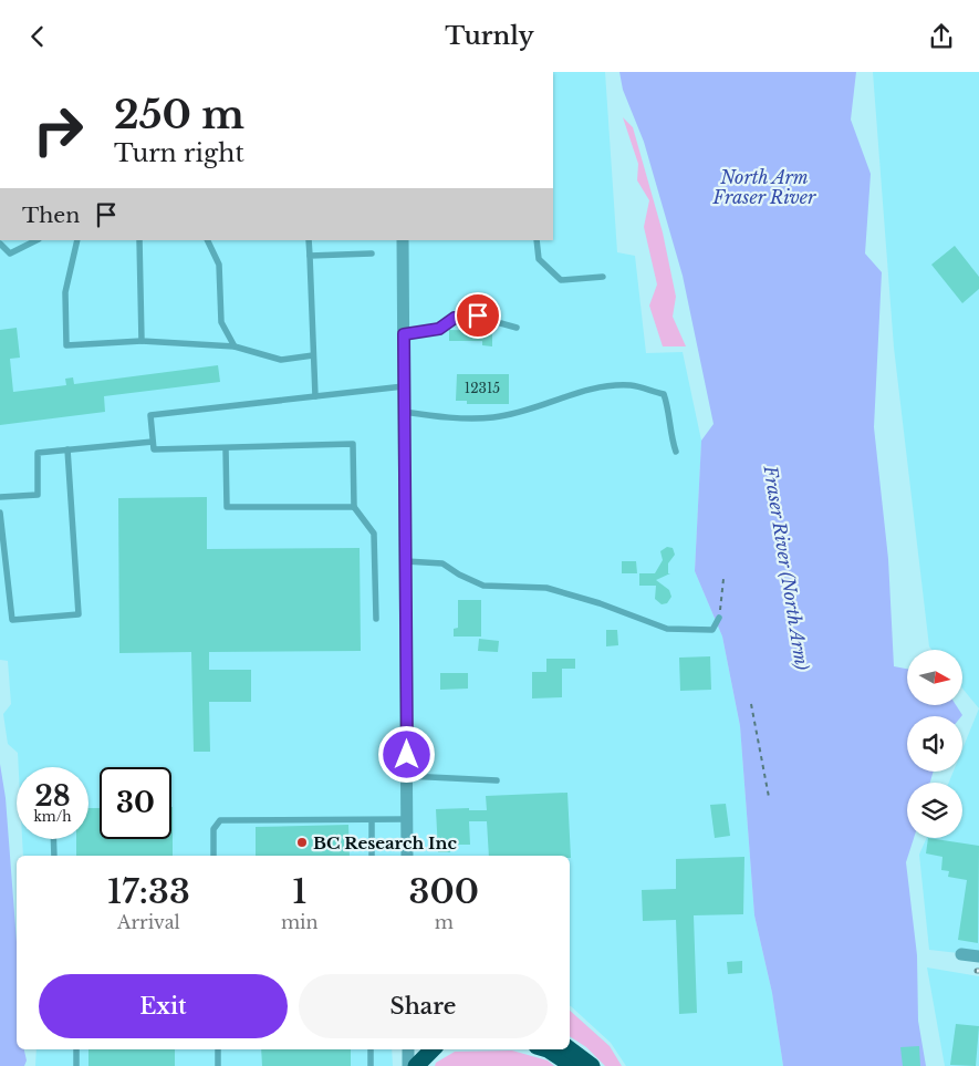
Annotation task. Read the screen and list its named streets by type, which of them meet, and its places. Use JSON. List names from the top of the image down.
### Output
{
  "water": ["North Arm Fraser River", "Fraser River (North Arm)"],
  "places": ["BC Research Inc"],
  "house_numbers": ["12315"],
  "north": "right",
  "page": {
    "header": "Turnly",
    "turn": ["250 m", "Turn right"],
    "then": "Then",
    "speed": "28 km/h",
    "limit": "30",
    "eta": [
      "17:33",
      "Arrival",
      "1",
      "min",
      "300",
      "m"
    ],
    "buttons": ["Exit", "Share"]
  }
}
